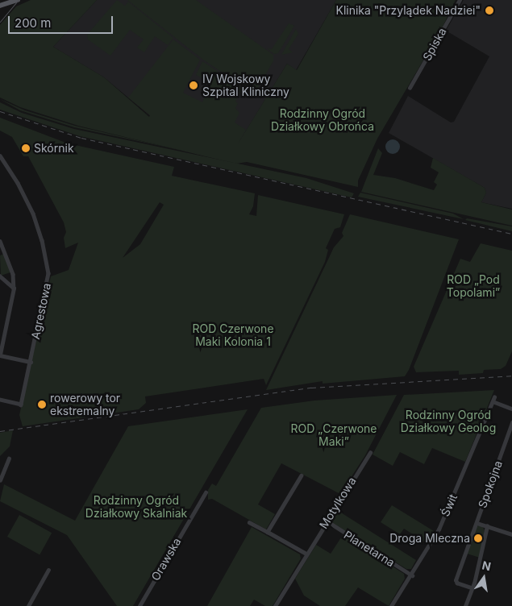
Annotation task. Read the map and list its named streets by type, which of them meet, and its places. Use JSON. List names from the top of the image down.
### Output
{
  "streets": {
    "street": [
      "Spiska",
      "Agrestowa",
      "Spokojna",
      "Motylkowa",
      "Świt",
      "Planetarna",
      "Orawska"
    ]
  },
  "crossings": [
    ["Motylkowa", "Planetarna"],
    ["Świt", "Planetarna"]
  ],
  "parks": [
    "Rodzinny Ogród Działkowy Obrońca",
    "ROD „Pod Topolami”",
    "ROD Czerwone Maki Kolonia 1",
    "Rodzinny Ogród Działkowy Geolog",
    "ROD „Czerwone Maki”",
    "Rodzinny Ogród Działkowy Skalniak"
  ],
  "places": [
    "Klinika \"Przylądek Nadziei\"",
    "IV Wojskowy Szpital Kliniczny",
    "Skórnik",
    "rowerowy tor ekstremalny",
    "Droga Mleczna"
  ],
  "scale_bar": "200 m",
  "north": "top"
}
